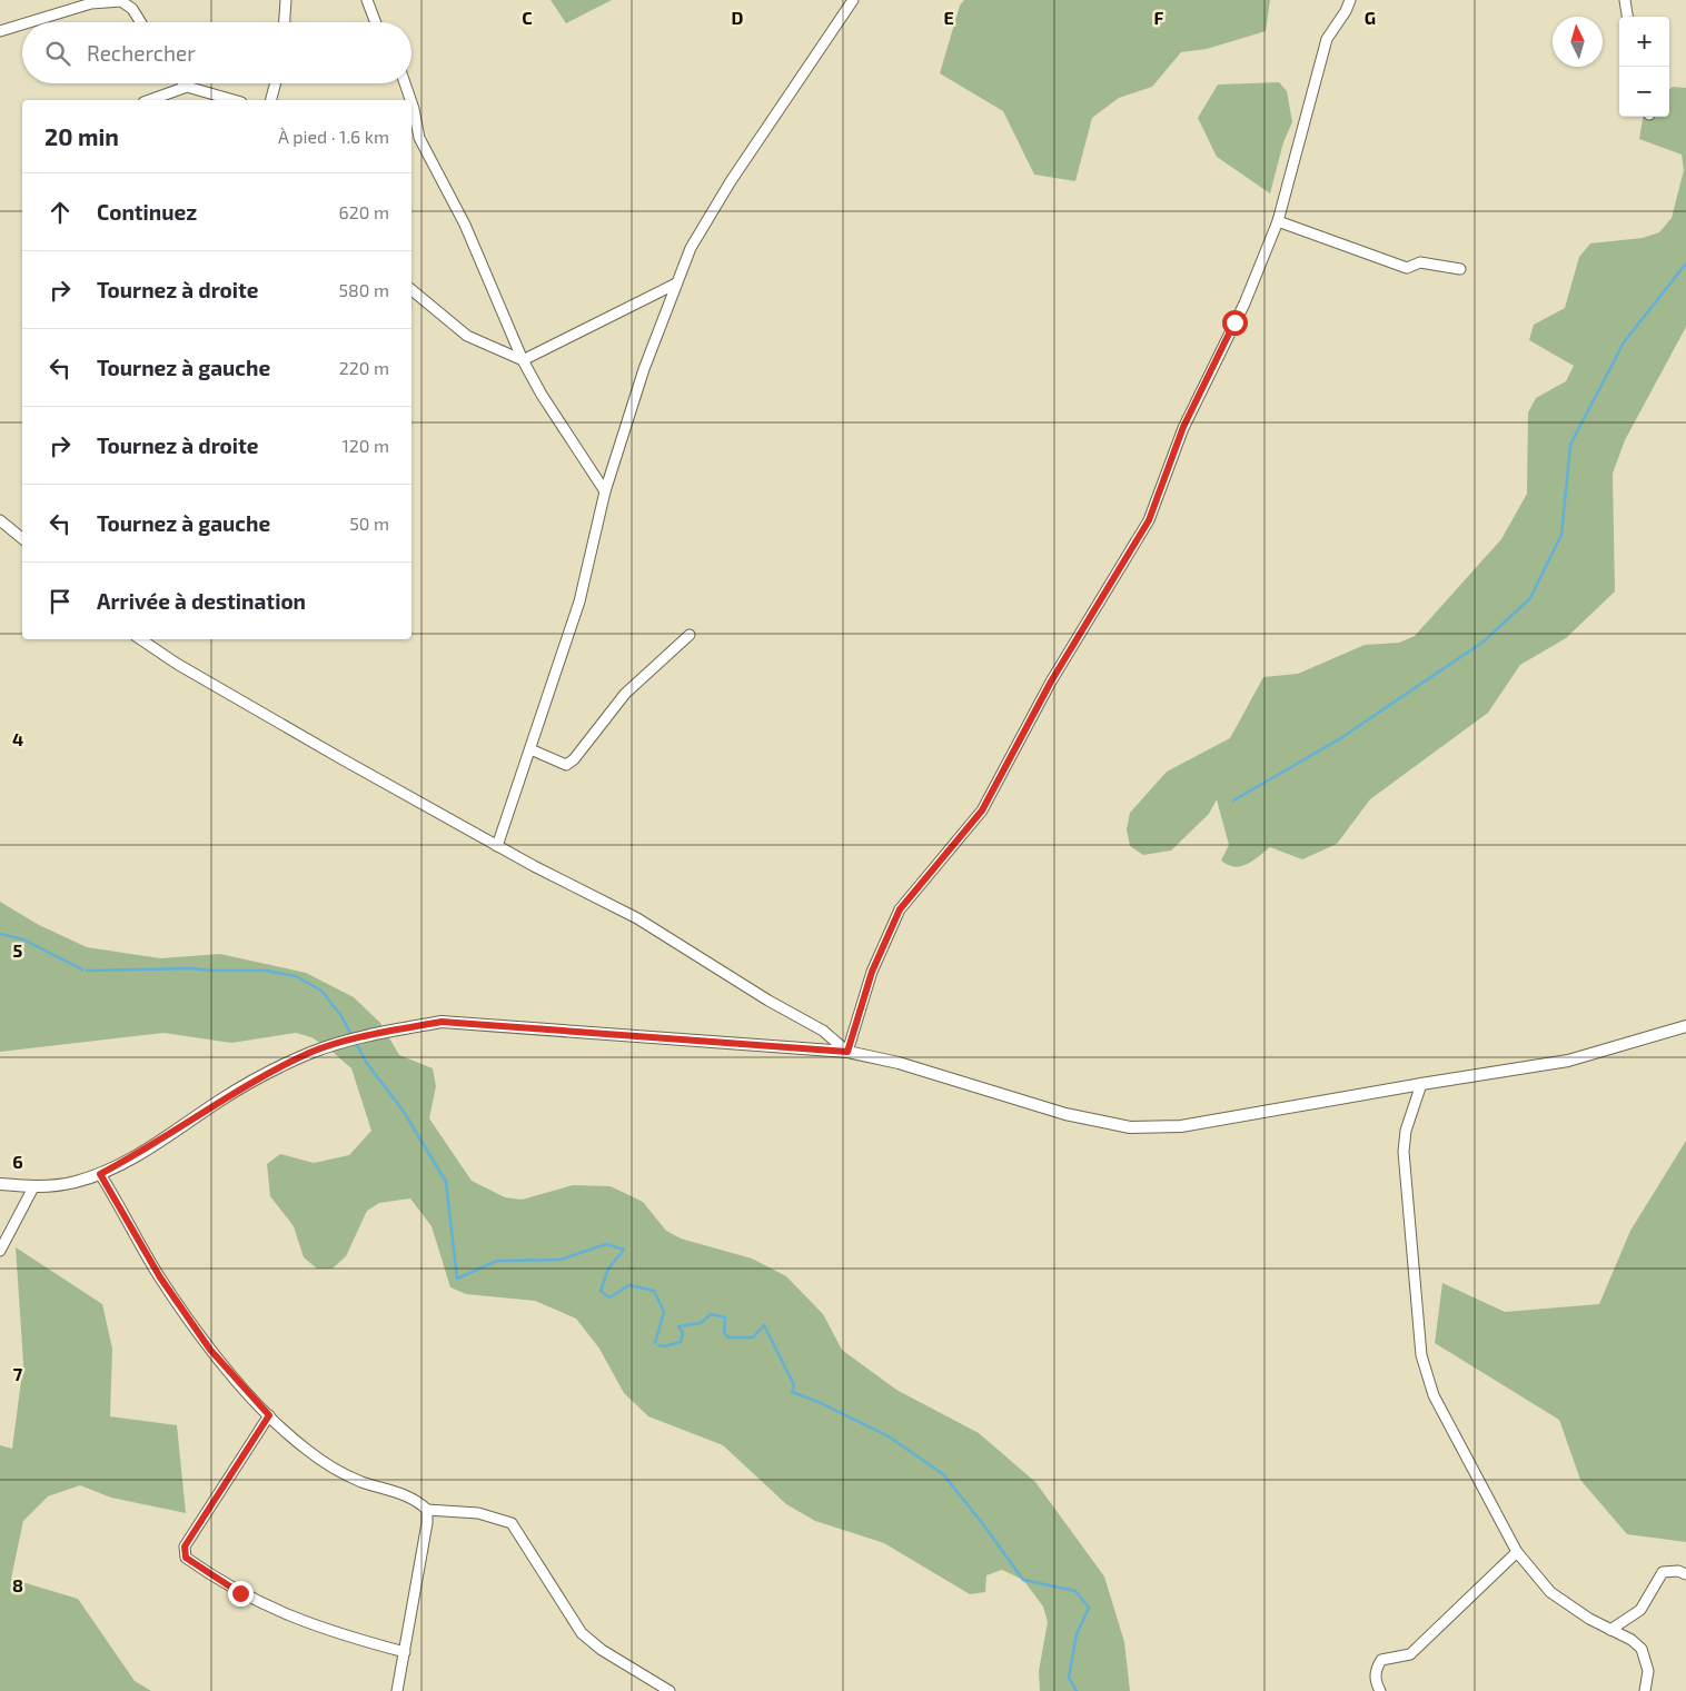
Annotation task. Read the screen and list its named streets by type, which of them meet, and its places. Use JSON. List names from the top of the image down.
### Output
{
  "north": "top",
  "page": {
    "map_buttons": ["+", "−"],
    "search": "Rechercher",
    "heading": ["20 min", "À pied · 1.6 km"],
    "list": [
      ["Continuez", "620 m"],
      ["Tournez à droite", "580 m"],
      ["Tournez à gauche", "220 m"],
      ["Tournez à droite", "120 m"],
      ["Tournez à gauche", "50 m"],
      "Arrivée à destination"
    ]
  },
  "grid": {
    "columns": [
      "C",
      "D",
      "E",
      "F",
      "G"
    ],
    "rows": [
      "4",
      "5",
      "6",
      "7",
      "8"
    ]
  }
}
